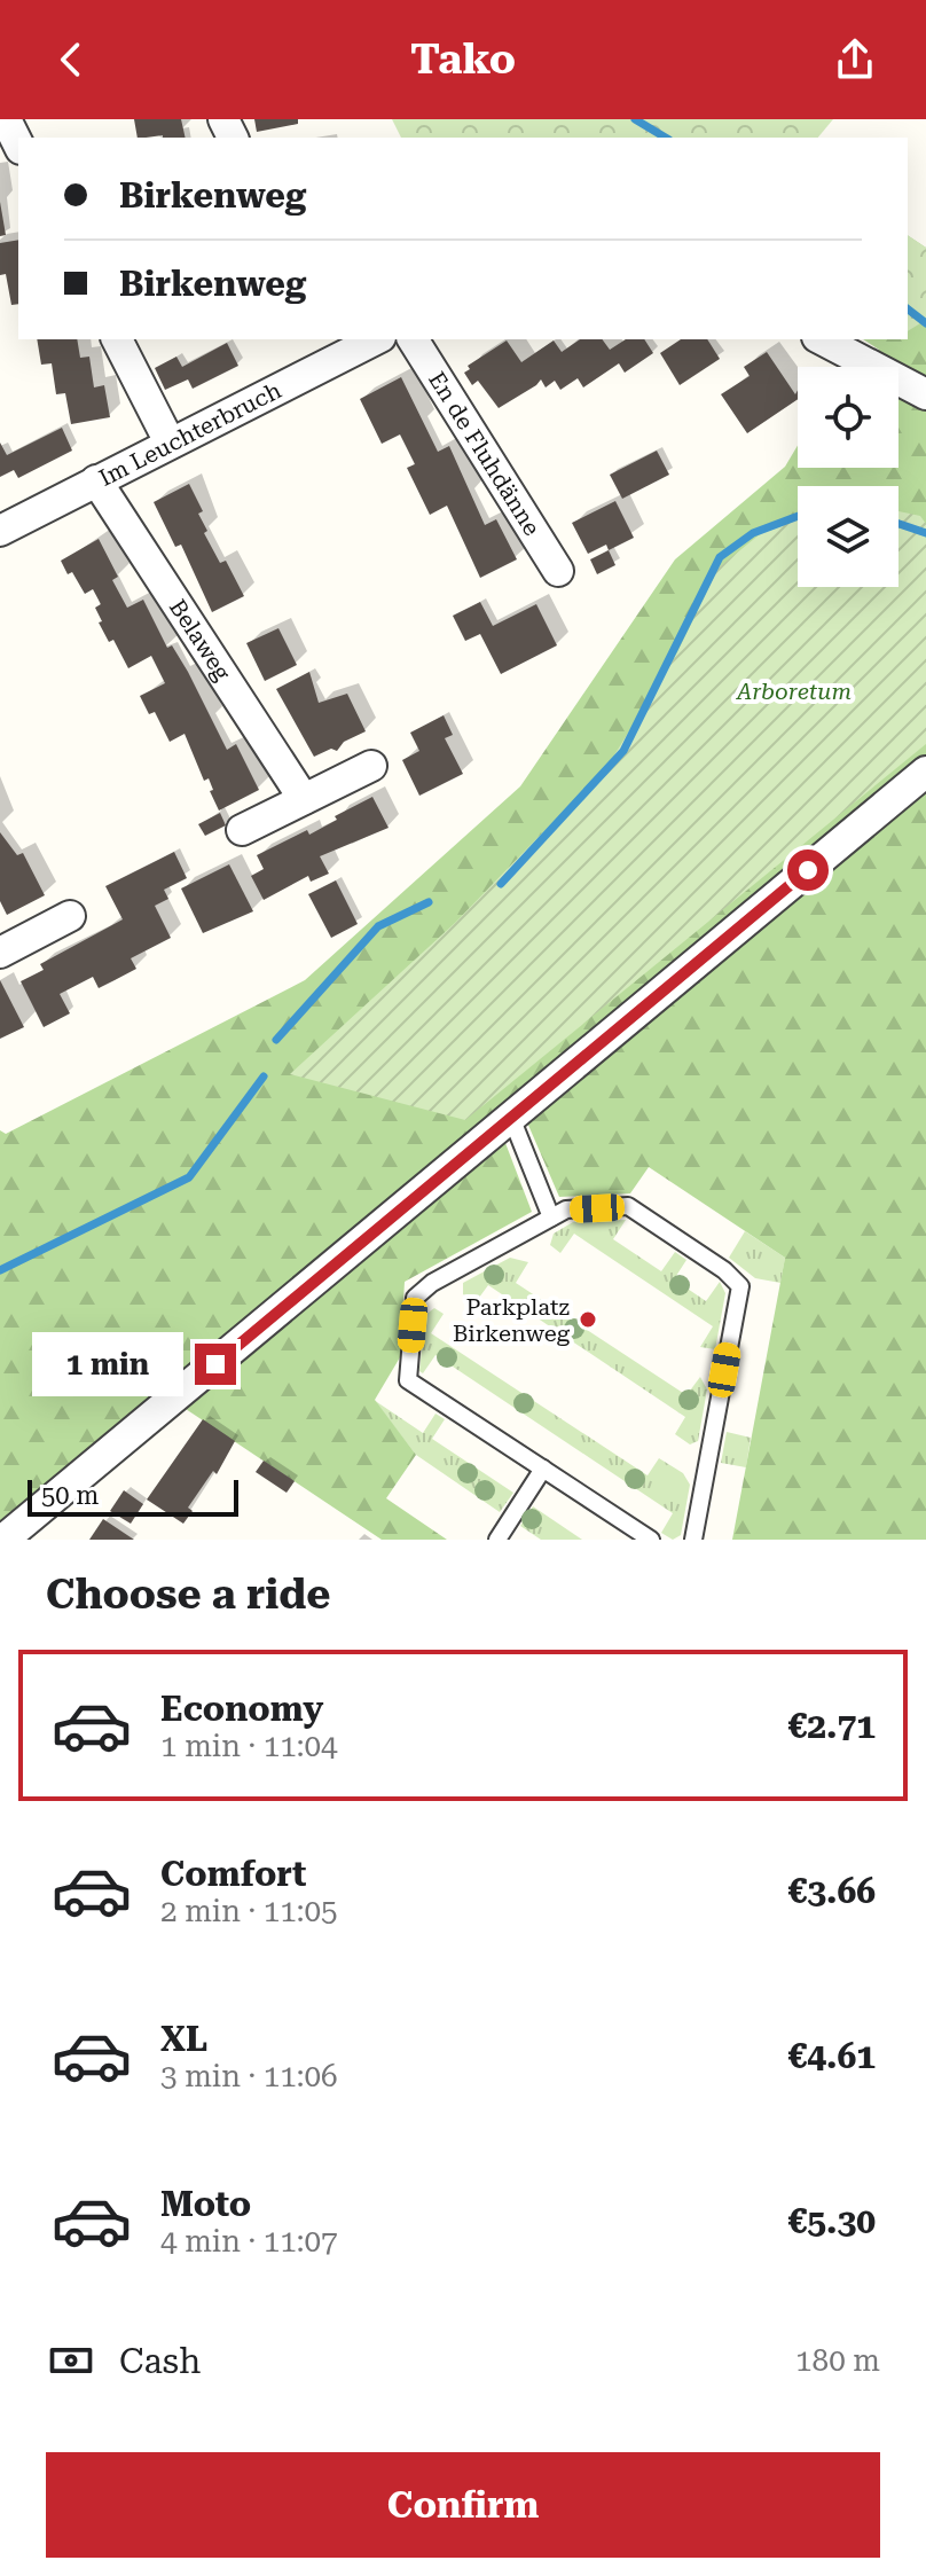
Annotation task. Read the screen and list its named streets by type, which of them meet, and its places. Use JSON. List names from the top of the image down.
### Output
{
  "streets": {
    "street": ["Im Leuchterbruch", "En de Fluhdänne", "Belaweg"]
  },
  "crossings": [
    ["Im Leuchterbruch", "Belaweg"]
  ],
  "parks": ["Arboretum"],
  "places": ["Parkplatz Birkenweg"],
  "scale_bar": "50 m",
  "page": {
    "header": "Tako",
    "banner": ["Birkenweg", "Birkenweg"],
    "bubble": "1 min",
    "scale": "50 m",
    "heading": "Choose a ride",
    "list": [
      {
        "name": "Economy",
        "note": "1 min · 11:04",
        "value": "€2.71"
      },
      {
        "name": "Comfort",
        "note": "2 min · 11:05",
        "value": "€3.66"
      },
      {
        "name": "XL",
        "note": "3 min · 11:06",
        "value": "€4.61"
      },
      {
        "name": "Moto",
        "note": "4 min · 11:07",
        "value": "€5.30"
      }
    ],
    "pay": ["Cash", "180 m"],
    "buttons": "Confirm"
  }
}
